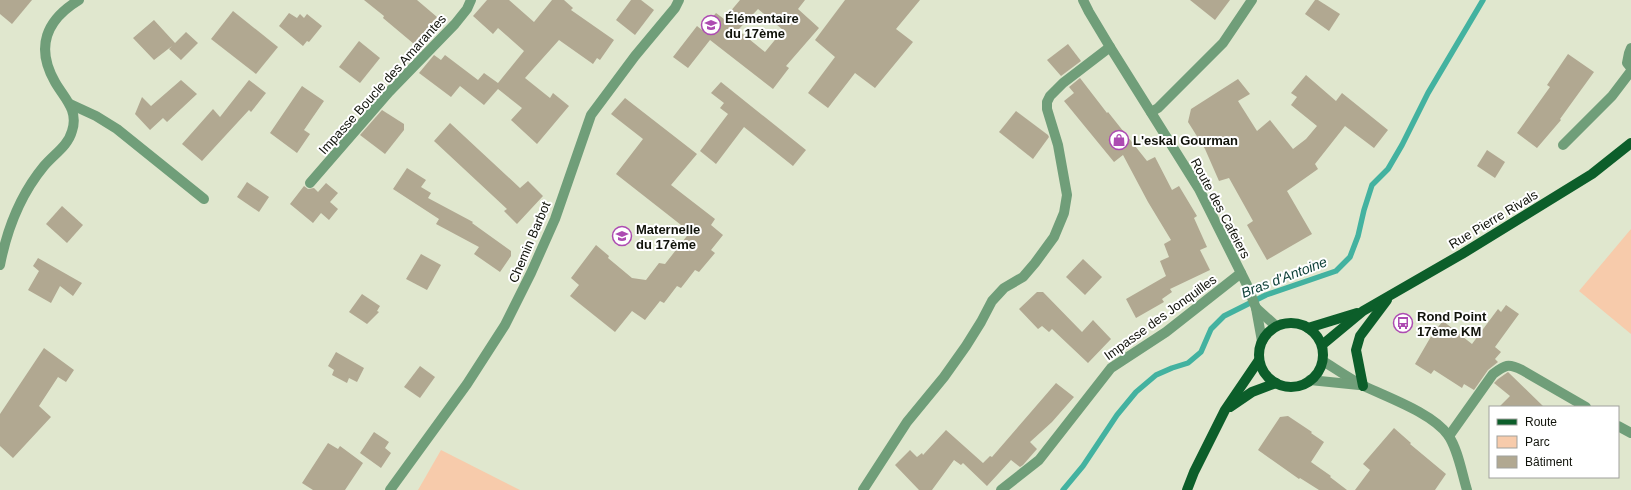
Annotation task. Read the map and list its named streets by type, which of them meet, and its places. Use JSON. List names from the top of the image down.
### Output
{
  "streets": {
    "main road": ["Rue Pierre Rivals"],
    "street": [
      "Impasse Boucle des Amarantes",
      "Route des Cafeiers",
      "Chemin Barbot",
      "Impasse des Jonquilles"
    ]
  },
  "crossings": [
    ["Route des Cafeiers", "Rue Pierre Rivals"],
    ["Route des Cafeiers", "Impasse des Jonquilles"]
  ],
  "water": ["Bras d'Antoine"],
  "places": {
    "school or university": ["Élémentaire du 17ème", "Maternelle du 17ème"],
    "shop": ["L'eskal Gourman"],
    "bus stop": ["Rond Point 17ème KM"]
  },
  "legend": ["Route", "Parc", "Bâtiment"]
}
